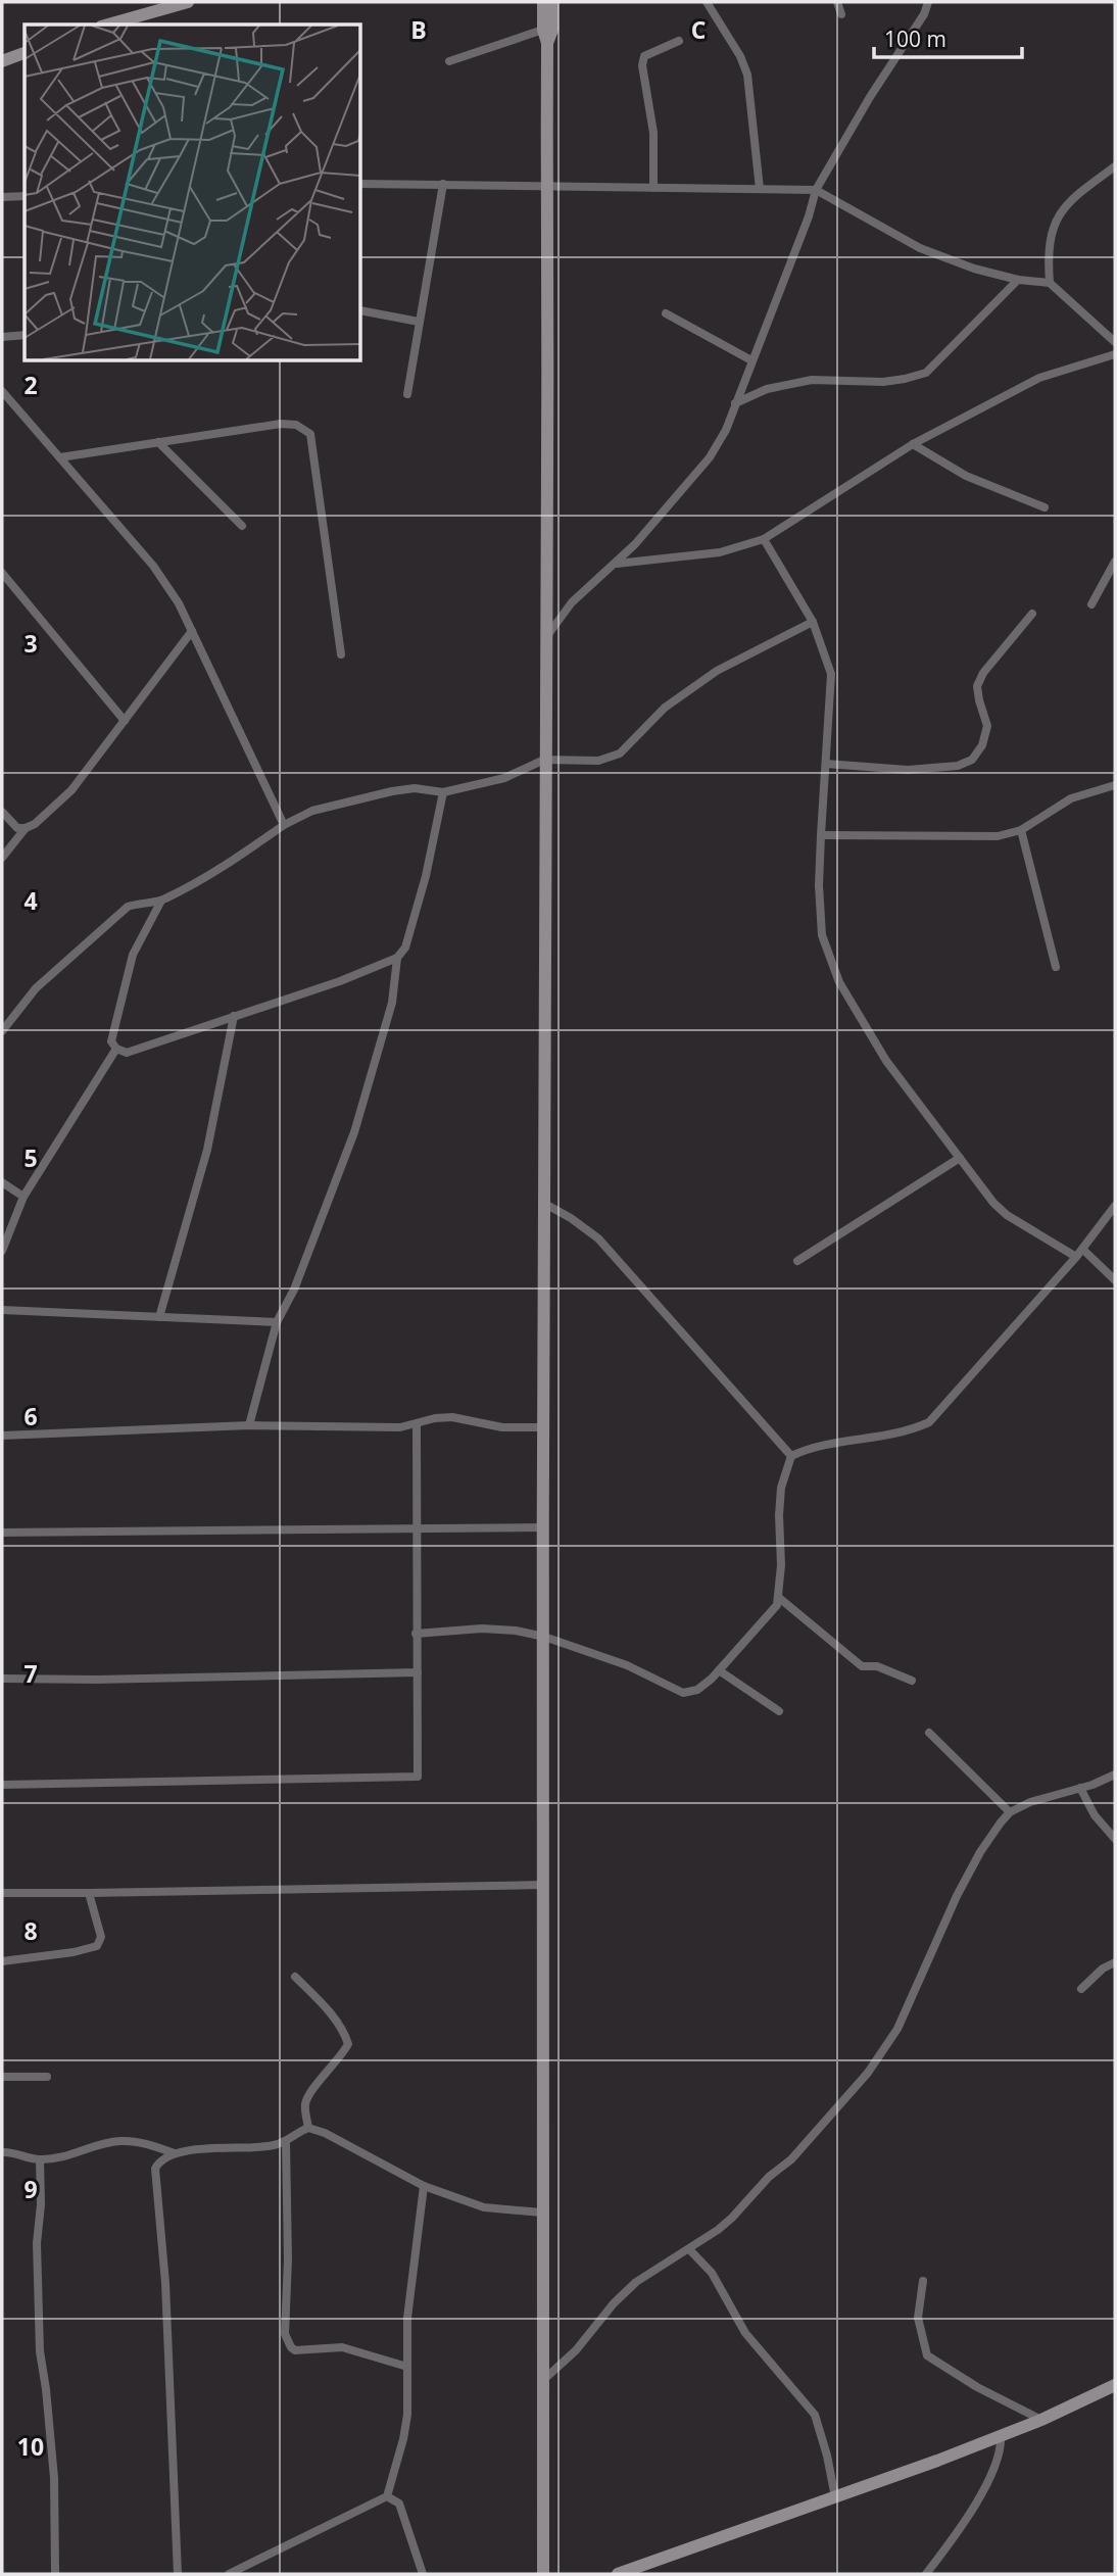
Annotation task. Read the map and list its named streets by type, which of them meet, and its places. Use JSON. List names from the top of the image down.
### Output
{
  "scale_bar": "100 m",
  "grid": {
    "columns": ["B", "C"],
    "rows": [
      "2",
      "3",
      "4",
      "5",
      "6",
      "7",
      "8",
      "9",
      "10"
    ]
  }
}
